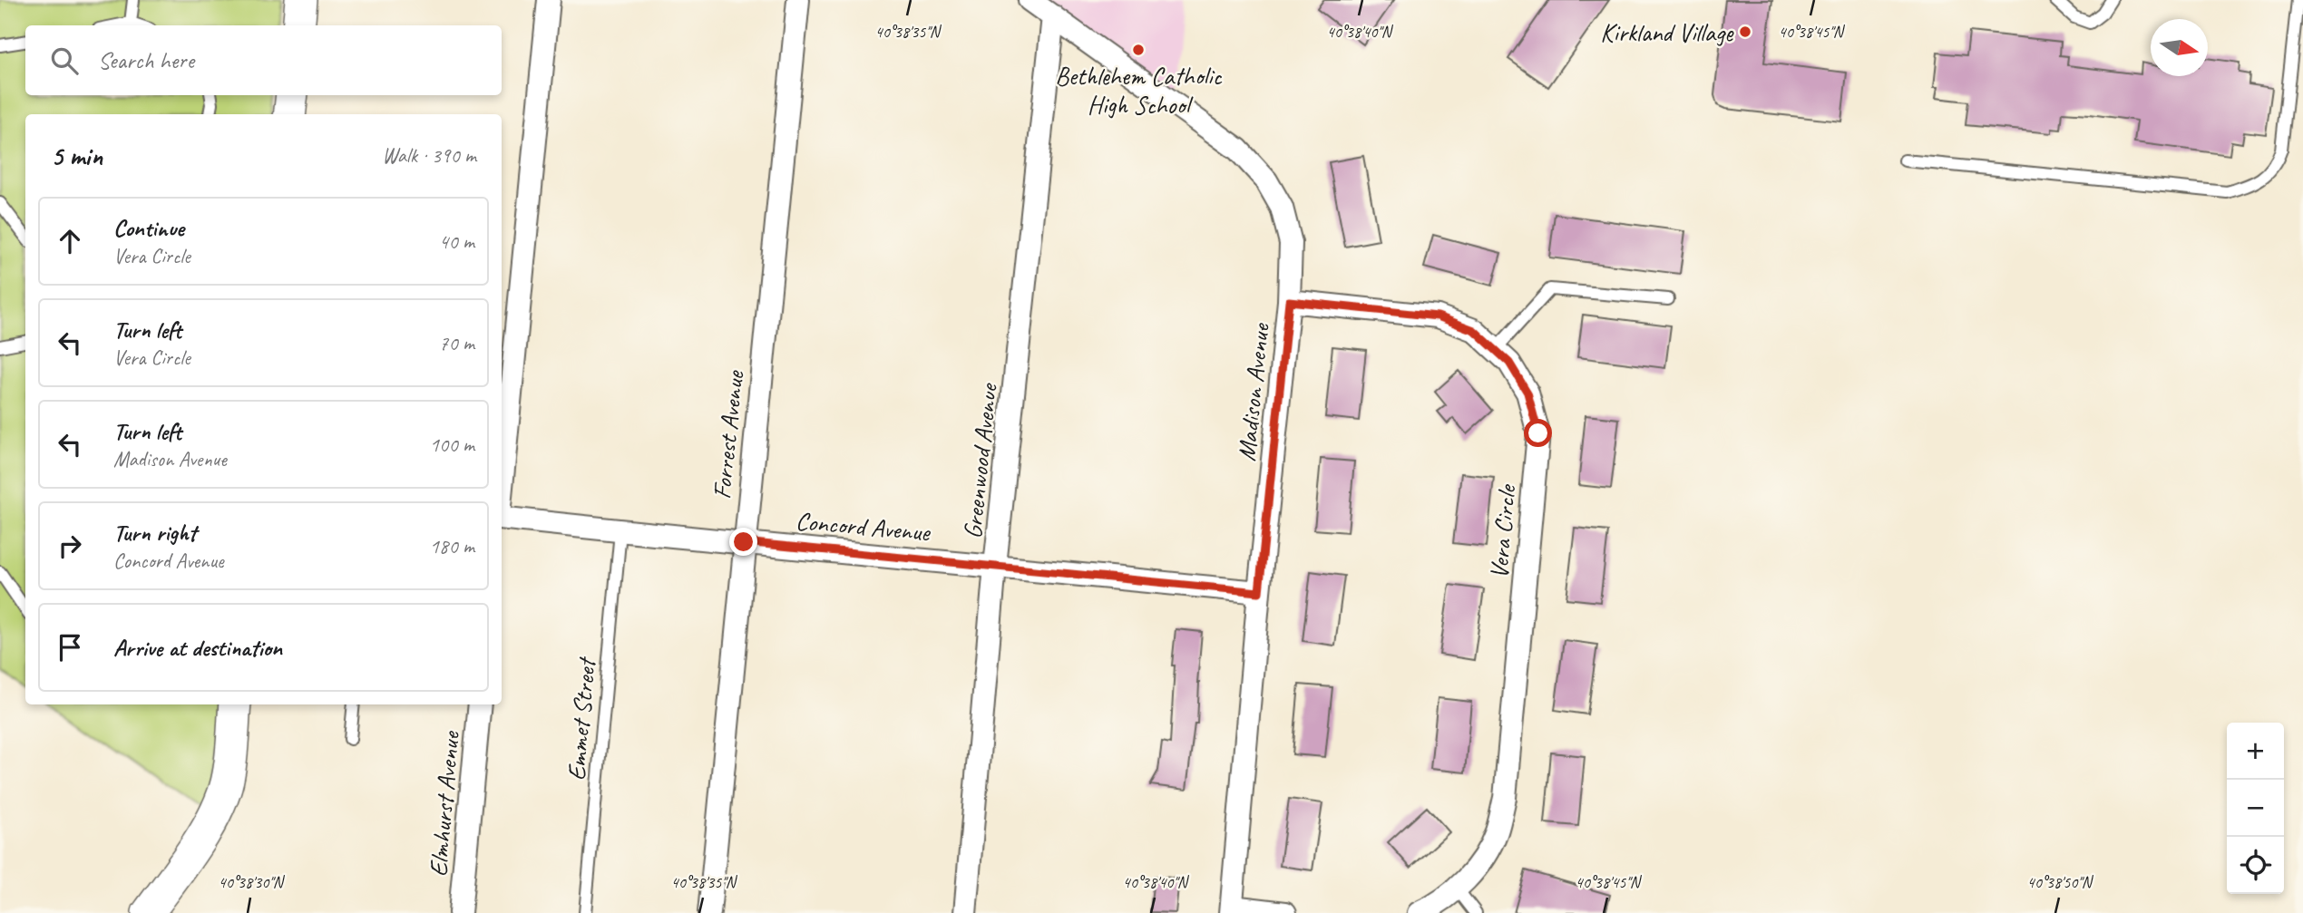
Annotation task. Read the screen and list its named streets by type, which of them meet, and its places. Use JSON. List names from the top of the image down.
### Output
{
  "streets": {
    "street": [
      "Madison Avenue",
      "Forrest Avenue",
      "Greenwood Avenue",
      "Concord Avenue",
      "Vera Circle",
      "Elmhurst Avenue"
    ],
    "lane": ["Emmet Street"]
  },
  "crossings": [
    ["Madison Avenue", "Greenwood Avenue"],
    ["Madison Avenue", "Concord Avenue"],
    ["Madison Avenue", "Vera Circle"],
    ["Forrest Avenue", "Concord Avenue"],
    ["Greenwood Avenue", "Concord Avenue"],
    ["Concord Avenue", "Emmet Street"]
  ],
  "places": ["Kirkland Village", "Bethlehem Catholic High School"],
  "north": "right",
  "page": {
    "search": "Search here",
    "heading": ["5 min", "Walk · 390 m"],
    "list": [
      ["Continue", "Vera Circle", "40 m"],
      ["Turn left", "Vera Circle", "70 m"],
      ["Turn left", "Madison Avenue", "100 m"],
      ["Turn right", "Concord Avenue", "180 m"],
      "Arrive at destination"
    ],
    "map_buttons": ["+", "−"]
  },
  "coordinates": [
    "40°38'35\"N",
    "40°38'40\"N",
    "40°38'45\"N",
    "40°38'30\"N",
    "40°38'50\"N"
  ]
}
